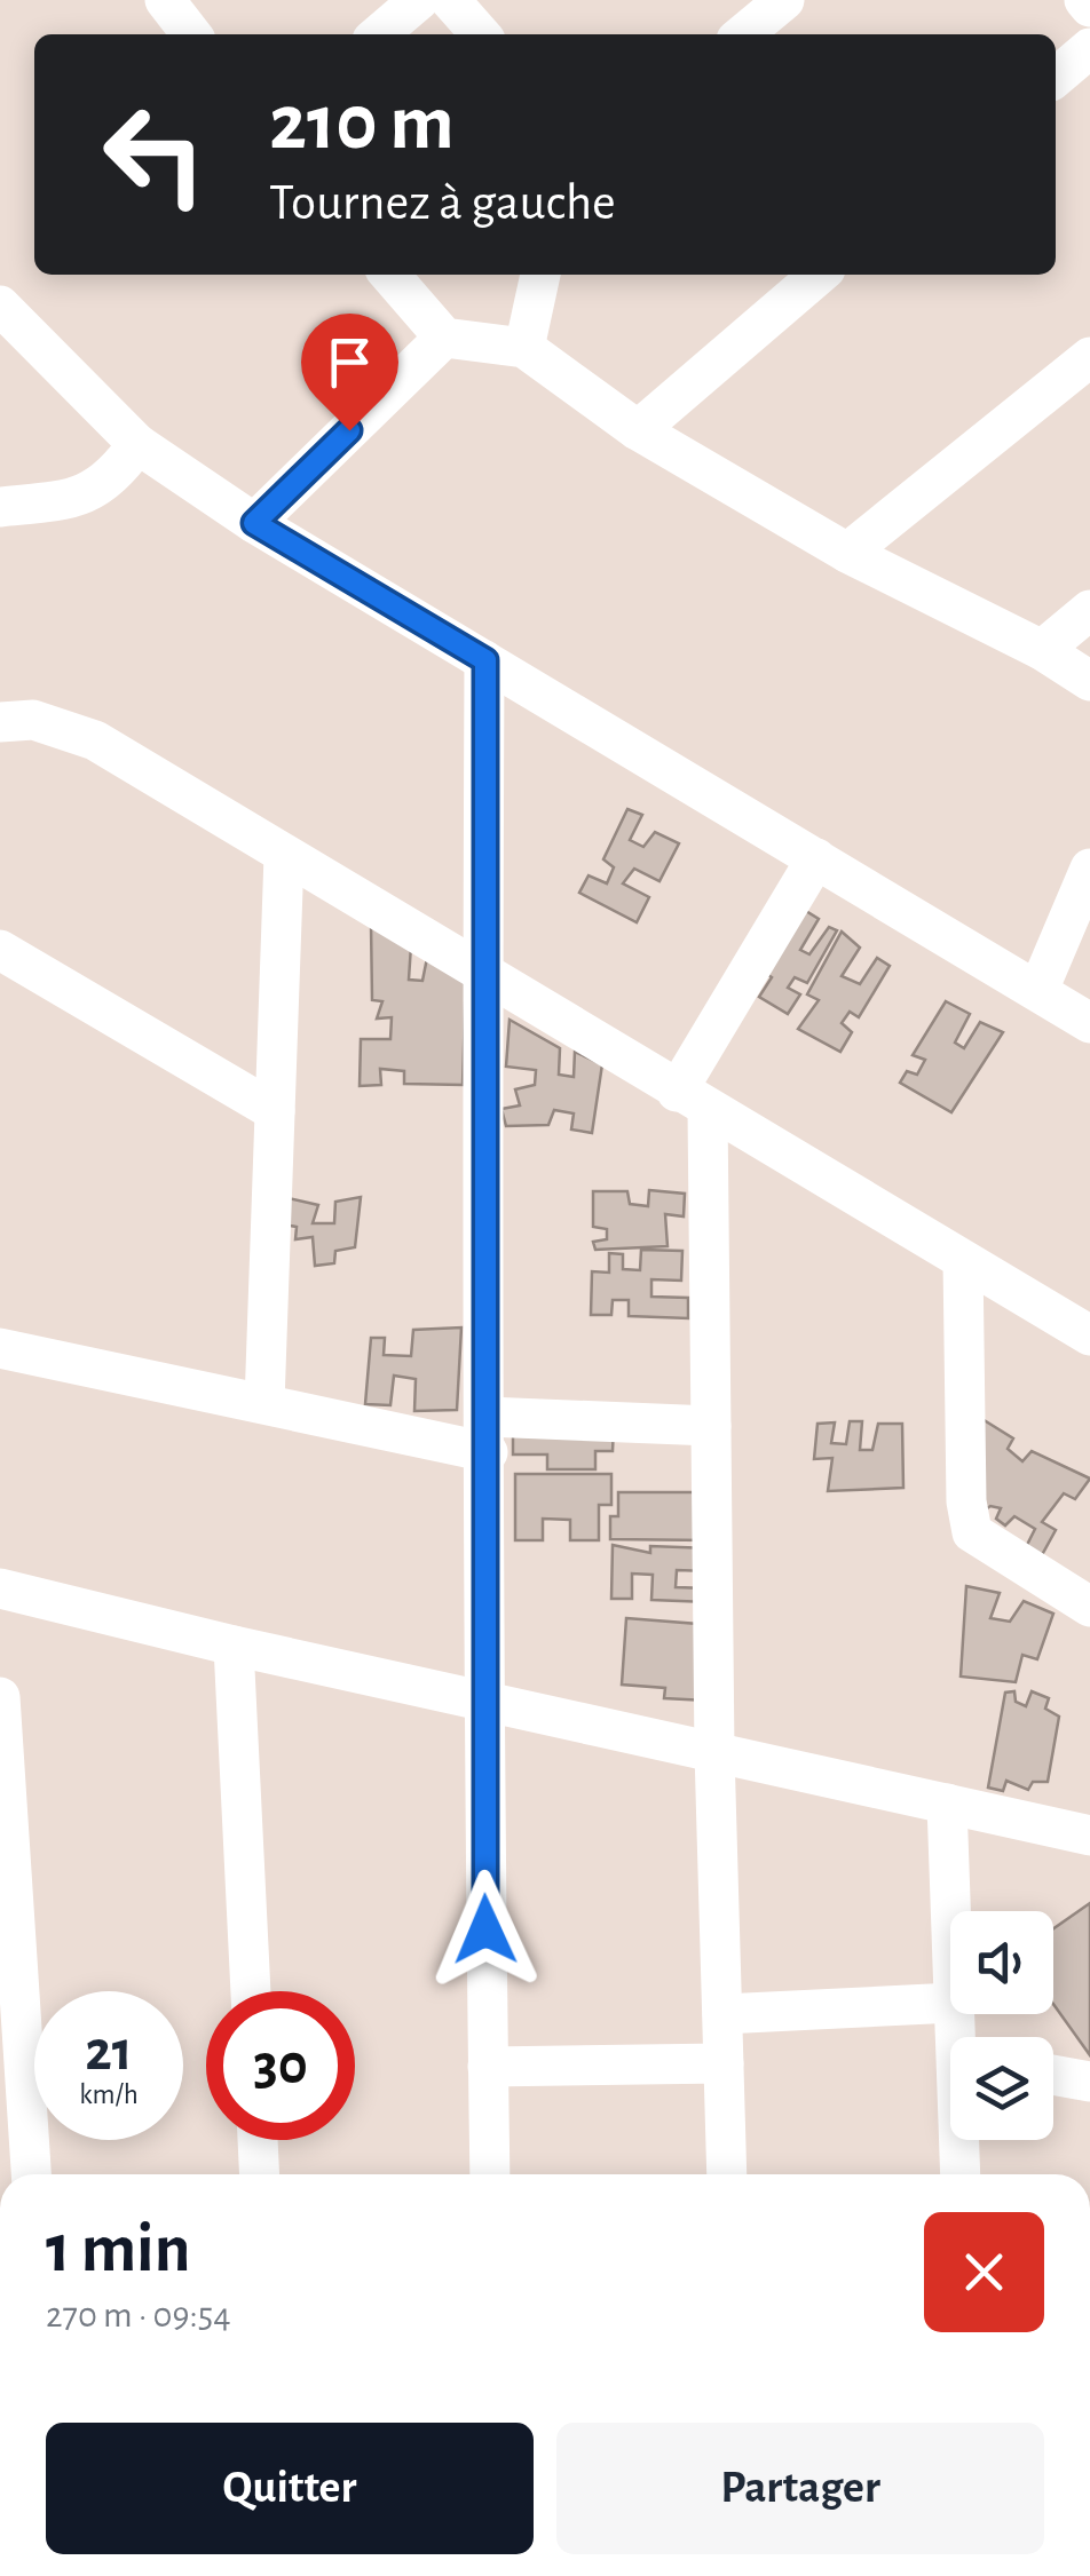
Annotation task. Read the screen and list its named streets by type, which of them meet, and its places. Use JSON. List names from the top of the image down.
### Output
{
  "page": {
    "turn": ["210 m", "Tournez à gauche"],
    "speed": "21 km/h",
    "limit": "30",
    "heading": ["1 min", "270 m · 09:54"],
    "buttons": ["Quitter", "Partager"]
  }
}
